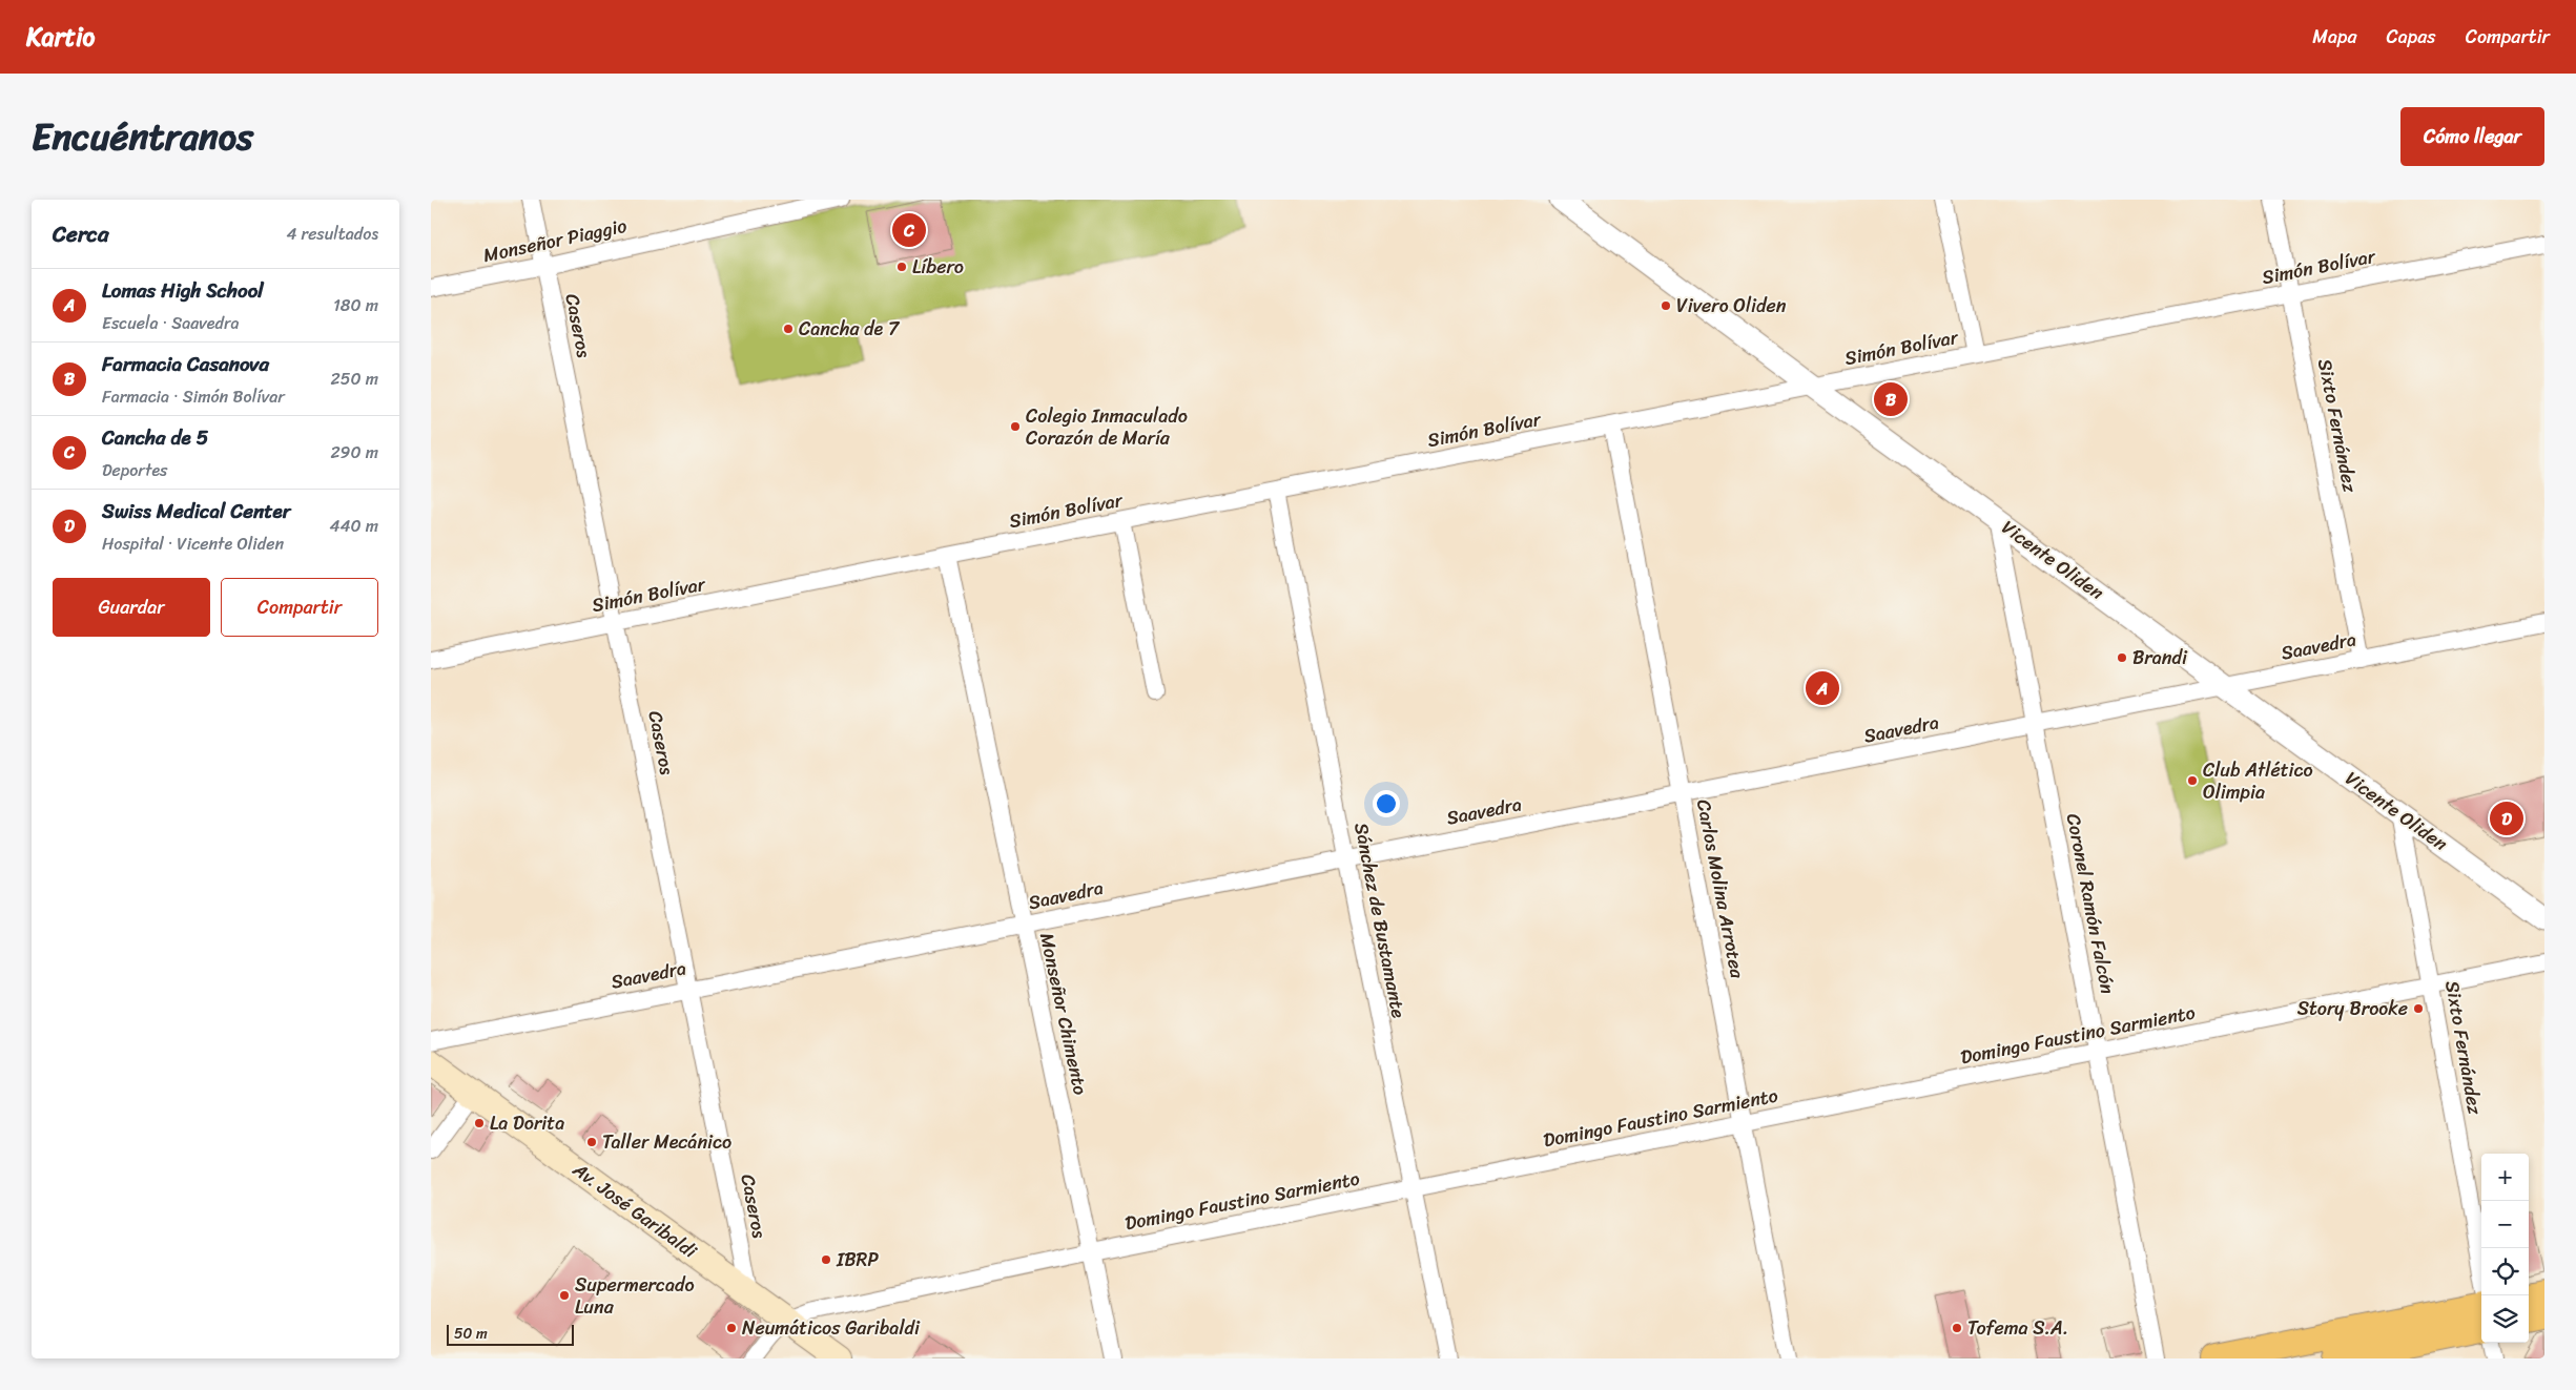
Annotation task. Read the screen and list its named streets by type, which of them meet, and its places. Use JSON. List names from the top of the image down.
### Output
{
  "streets": {
    "main road": ["Av. José Garibaldi"],
    "street": [
      "Monseñor Piaggio",
      "Simón Bolívar",
      "Caseros",
      "Sixto Fernández",
      "Vicente Oliden",
      "Saavedra",
      "Carlos Molina Arrotea",
      "Coronel Ramón Falcón",
      "Sánchez de Bustamante",
      "Monseñor Chimento",
      "Domingo Faustino Sarmiento"
    ]
  },
  "crossings": [
    ["Monseñor Piaggio", "Caseros"],
    ["Simón Bolívar", "Caseros"],
    ["Simón Bolívar", "Sixto Fernández"],
    ["Simón Bolívar", "Vicente Oliden"],
    ["Simón Bolívar", "Carlos Molina Arrotea"],
    ["Simón Bolívar", "Sánchez de Bustamante"],
    ["Simón Bolívar", "Monseñor Chimento"],
    ["Caseros", "Saavedra"],
    ["Caseros", "Av. José Garibaldi"],
    ["Sixto Fernández", "Vicente Oliden"],
    ["Sixto Fernández", "Saavedra"],
    ["Sixto Fernández", "Domingo Faustino Sarmiento"],
    ["Vicente Oliden", "Saavedra"],
    ["Vicente Oliden", "Coronel Ramón Falcón"],
    ["Saavedra", "Carlos Molina Arrotea"],
    ["Saavedra", "Coronel Ramón Falcón"],
    ["Saavedra", "Sánchez de Bustamante"],
    ["Saavedra", "Monseñor Chimento"],
    ["Carlos Molina Arrotea", "Domingo Faustino Sarmiento"],
    ["Coronel Ramón Falcón", "Domingo Faustino Sarmiento"],
    ["Sánchez de Bustamante", "Domingo Faustino Sarmiento"],
    ["Monseñor Chimento", "Domingo Faustino Sarmiento"],
    ["Domingo Faustino Sarmiento", "Av. José Garibaldi"]
  ],
  "places": [
    "Líbero",
    "Vivero Oliden",
    "Cancha de 7",
    "Colegio Inmaculado Corazón de María",
    "Brandi",
    "Club Atlético Olimpia",
    "Story Brooke",
    "La Dorita",
    "Taller Mecánico",
    "IBRP",
    "Supermercado Luna",
    "Neumáticos Garibaldi",
    "Tofema S.A."
  ],
  "scale_bar": "50 m",
  "page": {
    "header": "Kartio",
    "nav": ["Mapa", "Capas", "Compartir"],
    "title": "Encuéntranos",
    "buttons": [
      "Cómo llegar",
      ["Guardar", "Compartir"]
    ],
    "heading": ["Cerca", "4 resultados"],
    "pins": [
      "C",
      "B",
      "A",
      "D"
    ],
    "list": [
      {
        "mark": "A",
        "name": "Lomas High School",
        "note": "Escuela · Saavedra",
        "value": "180 m"
      },
      {
        "mark": "B",
        "name": "Farmacia Casanova",
        "note": "Farmacia · Simón Bolívar",
        "value": "250 m"
      },
      {
        "mark": "C",
        "name": "Cancha de 5",
        "note": "Deportes",
        "value": "290 m"
      },
      {
        "mark": "D",
        "name": "Swiss Medical Center",
        "note": "Hospital · Vicente Oliden",
        "value": "440 m"
      }
    ],
    "map_buttons": ["+", "−"],
    "scale": "50 m"
  }
}
